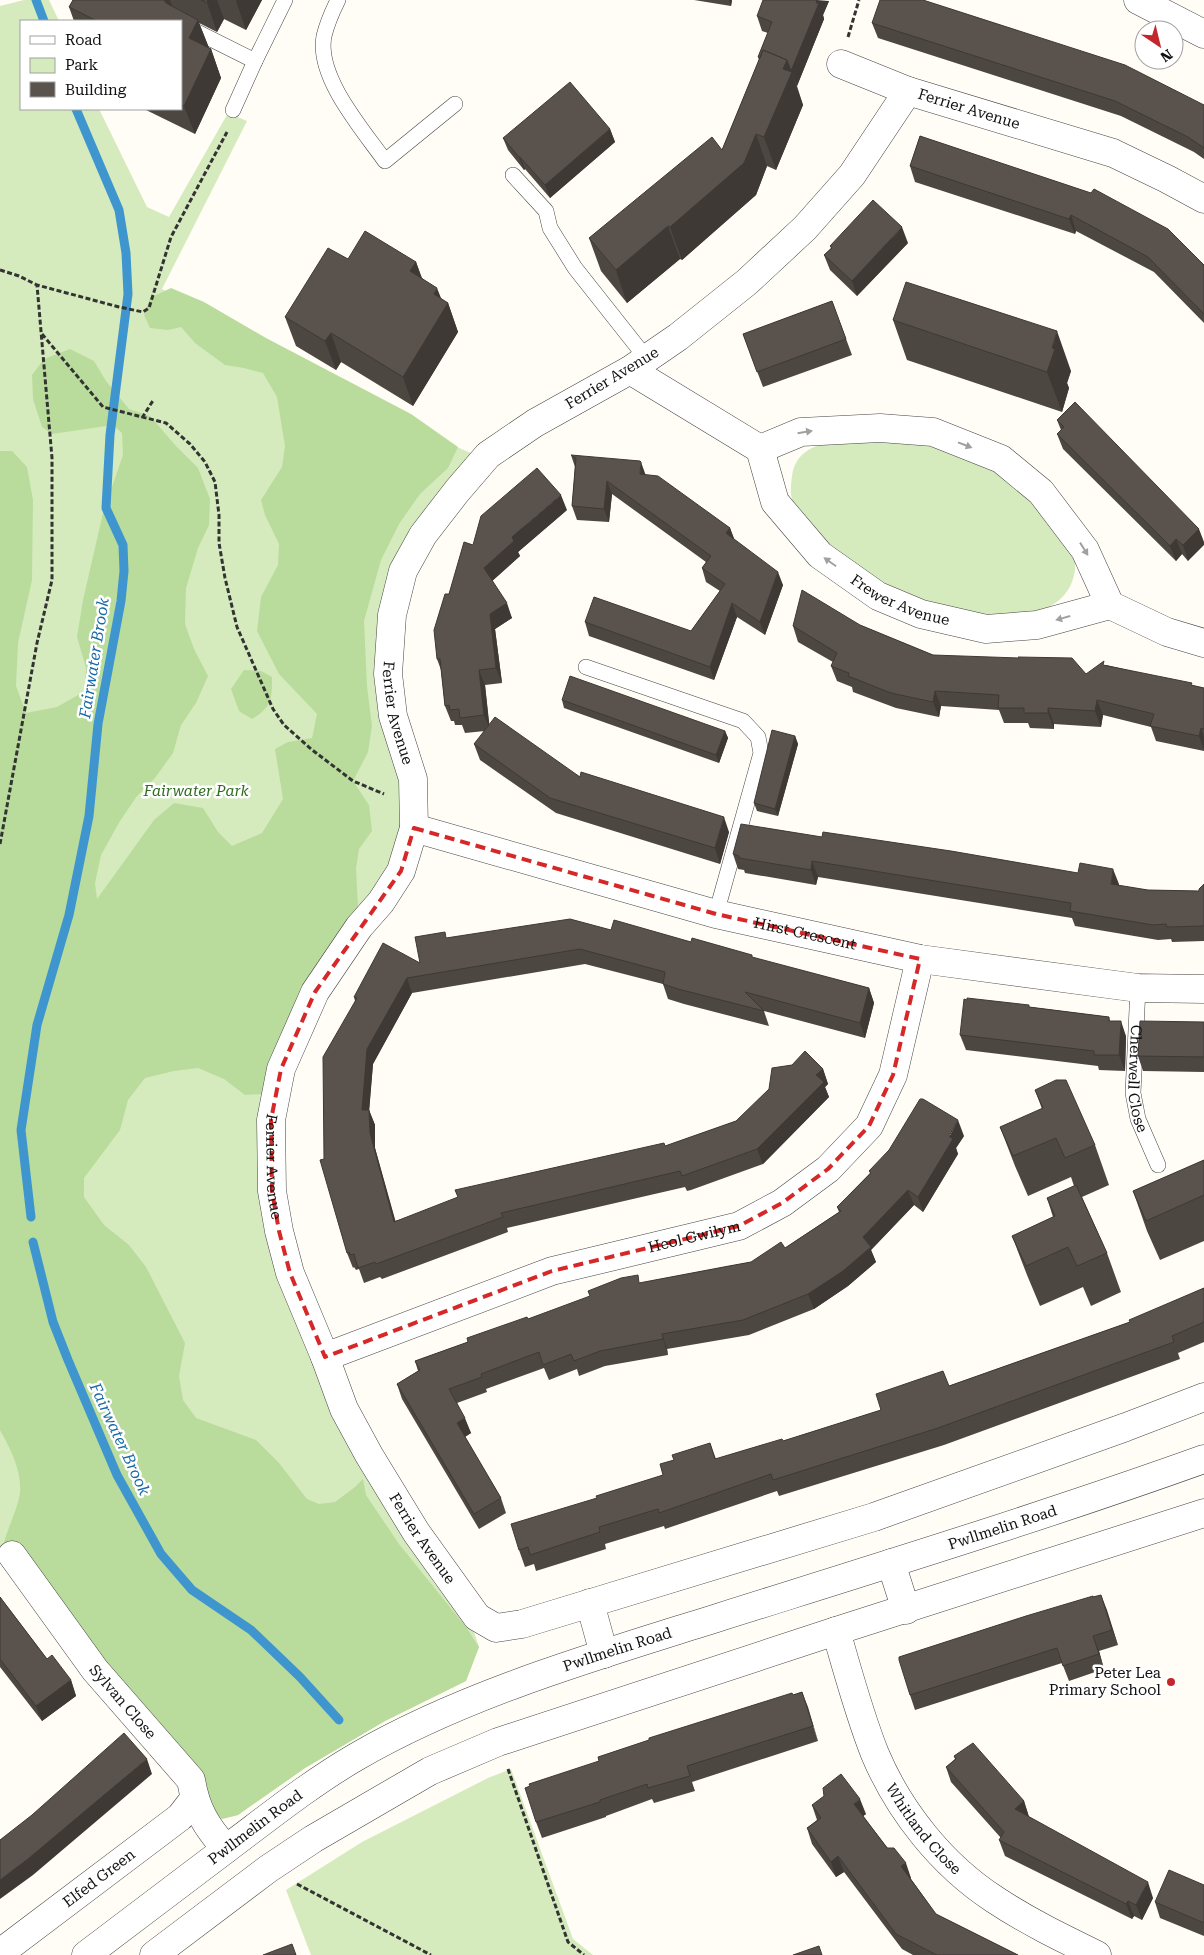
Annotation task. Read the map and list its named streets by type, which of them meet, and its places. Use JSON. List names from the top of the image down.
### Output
{
  "streets": {
    "street": [
      "Ferrier Avenue",
      "Frewer Avenue",
      "Hirst Crescent",
      "Heol Gwilym",
      "Pwllmelin Road",
      "Sylvan Close",
      "Whitland Close",
      "Elfed Green"
    ],
    "lane": ["Cherwell Close"]
  },
  "crossings": [
    ["Ferrier Avenue", "Hirst Crescent"],
    ["Ferrier Avenue", "Heol Gwilym"],
    ["Hirst Crescent", "Cherwell Close"],
    ["Hirst Crescent", "Heol Gwilym"],
    ["Pwllmelin Road", "Sylvan Close"],
    ["Sylvan Close", "Elfed Green"]
  ],
  "one_way": ["Frewer Avenue"],
  "water": ["Fairwater Brook"],
  "parks": ["Fairwater Park"],
  "places": ["Peter Lea Primary School"],
  "legend": ["Road", "Park", "Building"],
  "north": "bottom right"
}
